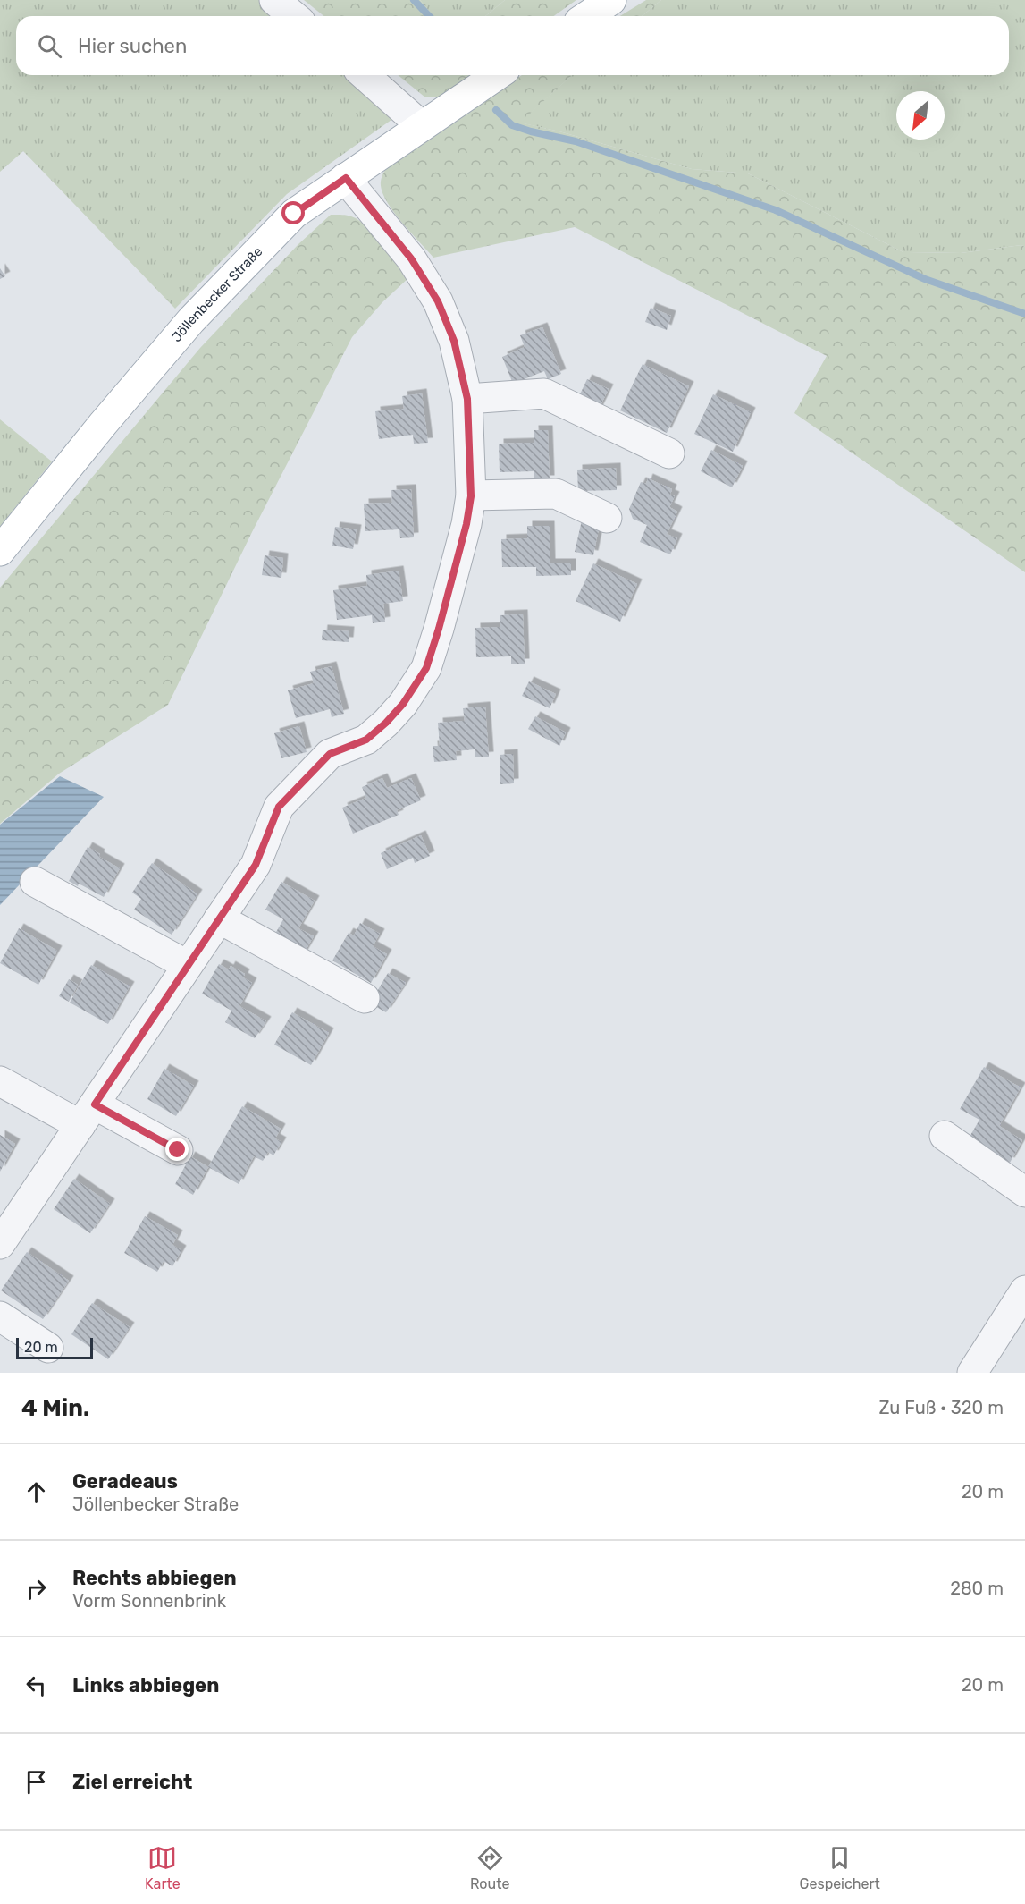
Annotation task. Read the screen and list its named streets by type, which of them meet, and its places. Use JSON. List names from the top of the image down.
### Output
{
  "streets": {
    "main road": ["Jöllenbecker Straße"]
  },
  "scale_bar": "20 m",
  "north": "bottom left",
  "page": {
    "search": "Hier suchen",
    "scale": "20 m",
    "heading": ["4 Min.", "Zu Fuß · 320 m"],
    "list": [
      ["Geradeaus", "Jöllenbecker Straße", "20 m"],
      ["Rechts abbiegen", "Vorm Sonnenbrink", "280 m"],
      ["Links abbiegen", "20 m"],
      "Ziel erreicht"
    ],
    "nav": ["Karte", "Route", "Gespeichert"]
  }
}
